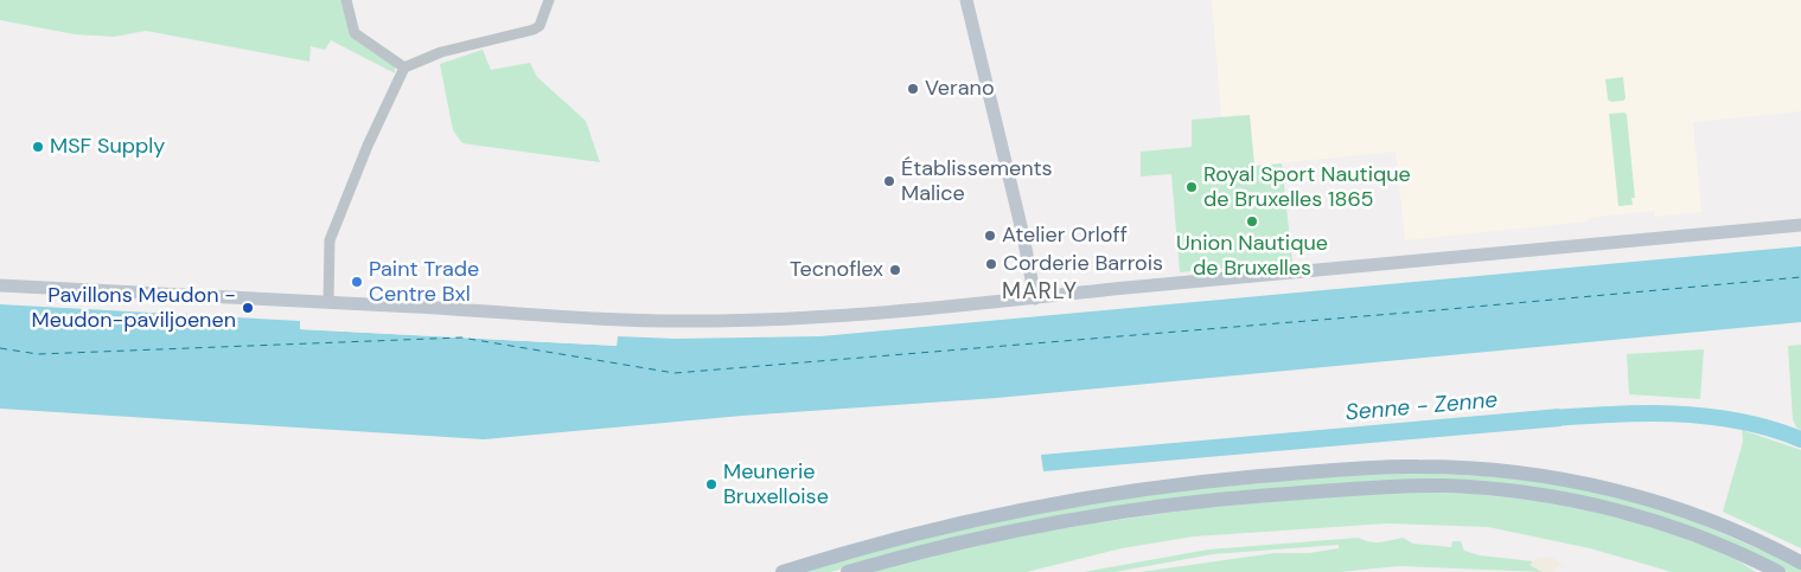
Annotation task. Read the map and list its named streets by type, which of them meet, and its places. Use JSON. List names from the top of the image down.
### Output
{
  "districts": ["MARLY"],
  "water": ["Senne - Zenne"],
  "places": [
    "Verano",
    "MSF Supply",
    "Établissements Malice",
    "Royal Sport Nautique de Bruxelles 1865",
    "Union Nautique de Bruxelles",
    "Atelier Orloff",
    "Corderie Barrois",
    "Tecnoflex",
    "Paint Trade Centre Bxl",
    "Pavillons Meudon - Meudon-paviljoenen",
    "Meunerie Bruxelloise"
  ]
}
